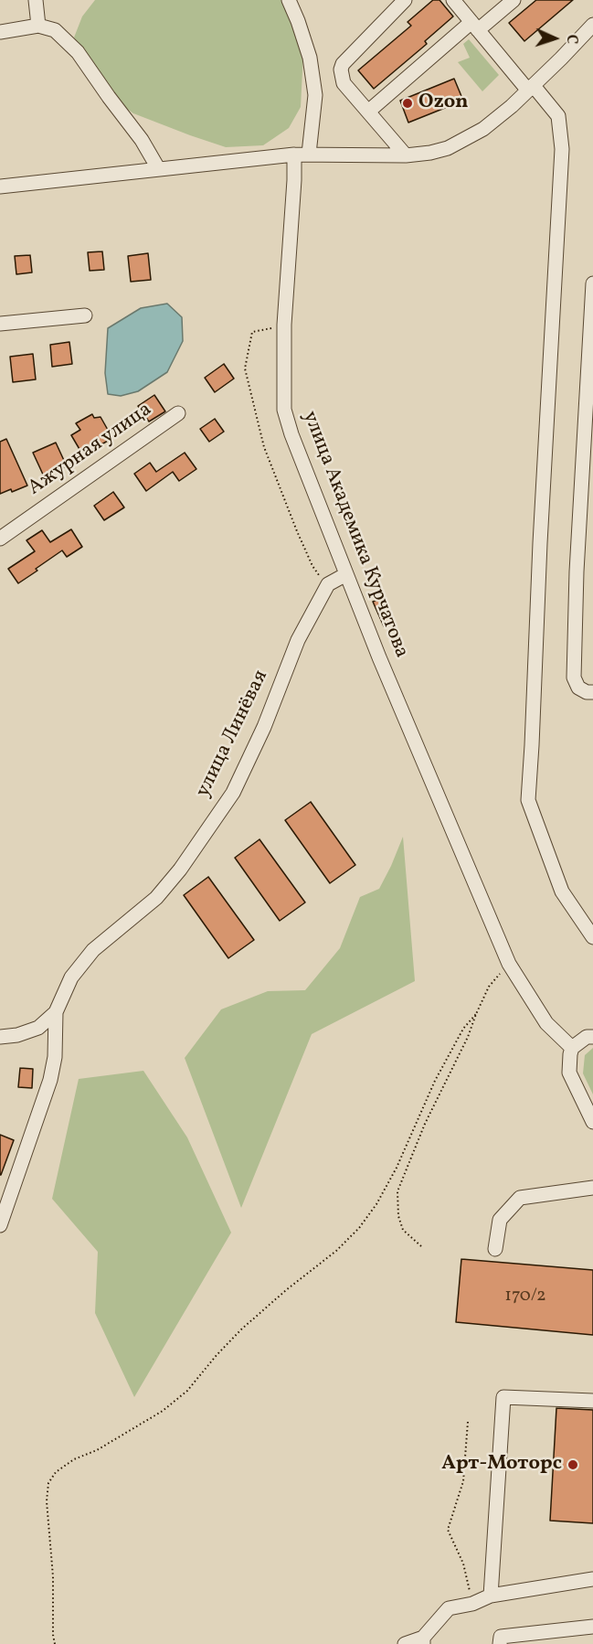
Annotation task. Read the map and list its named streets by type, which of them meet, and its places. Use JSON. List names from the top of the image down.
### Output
{
  "streets": {
    "street": ["Ажурная улица", "улица Академика Курчатова", "улица Линёвая"]
  },
  "places": ["Ozon", "Арт-Моторс"],
  "house_numbers": ["170/2"],
  "north": "right"
}
